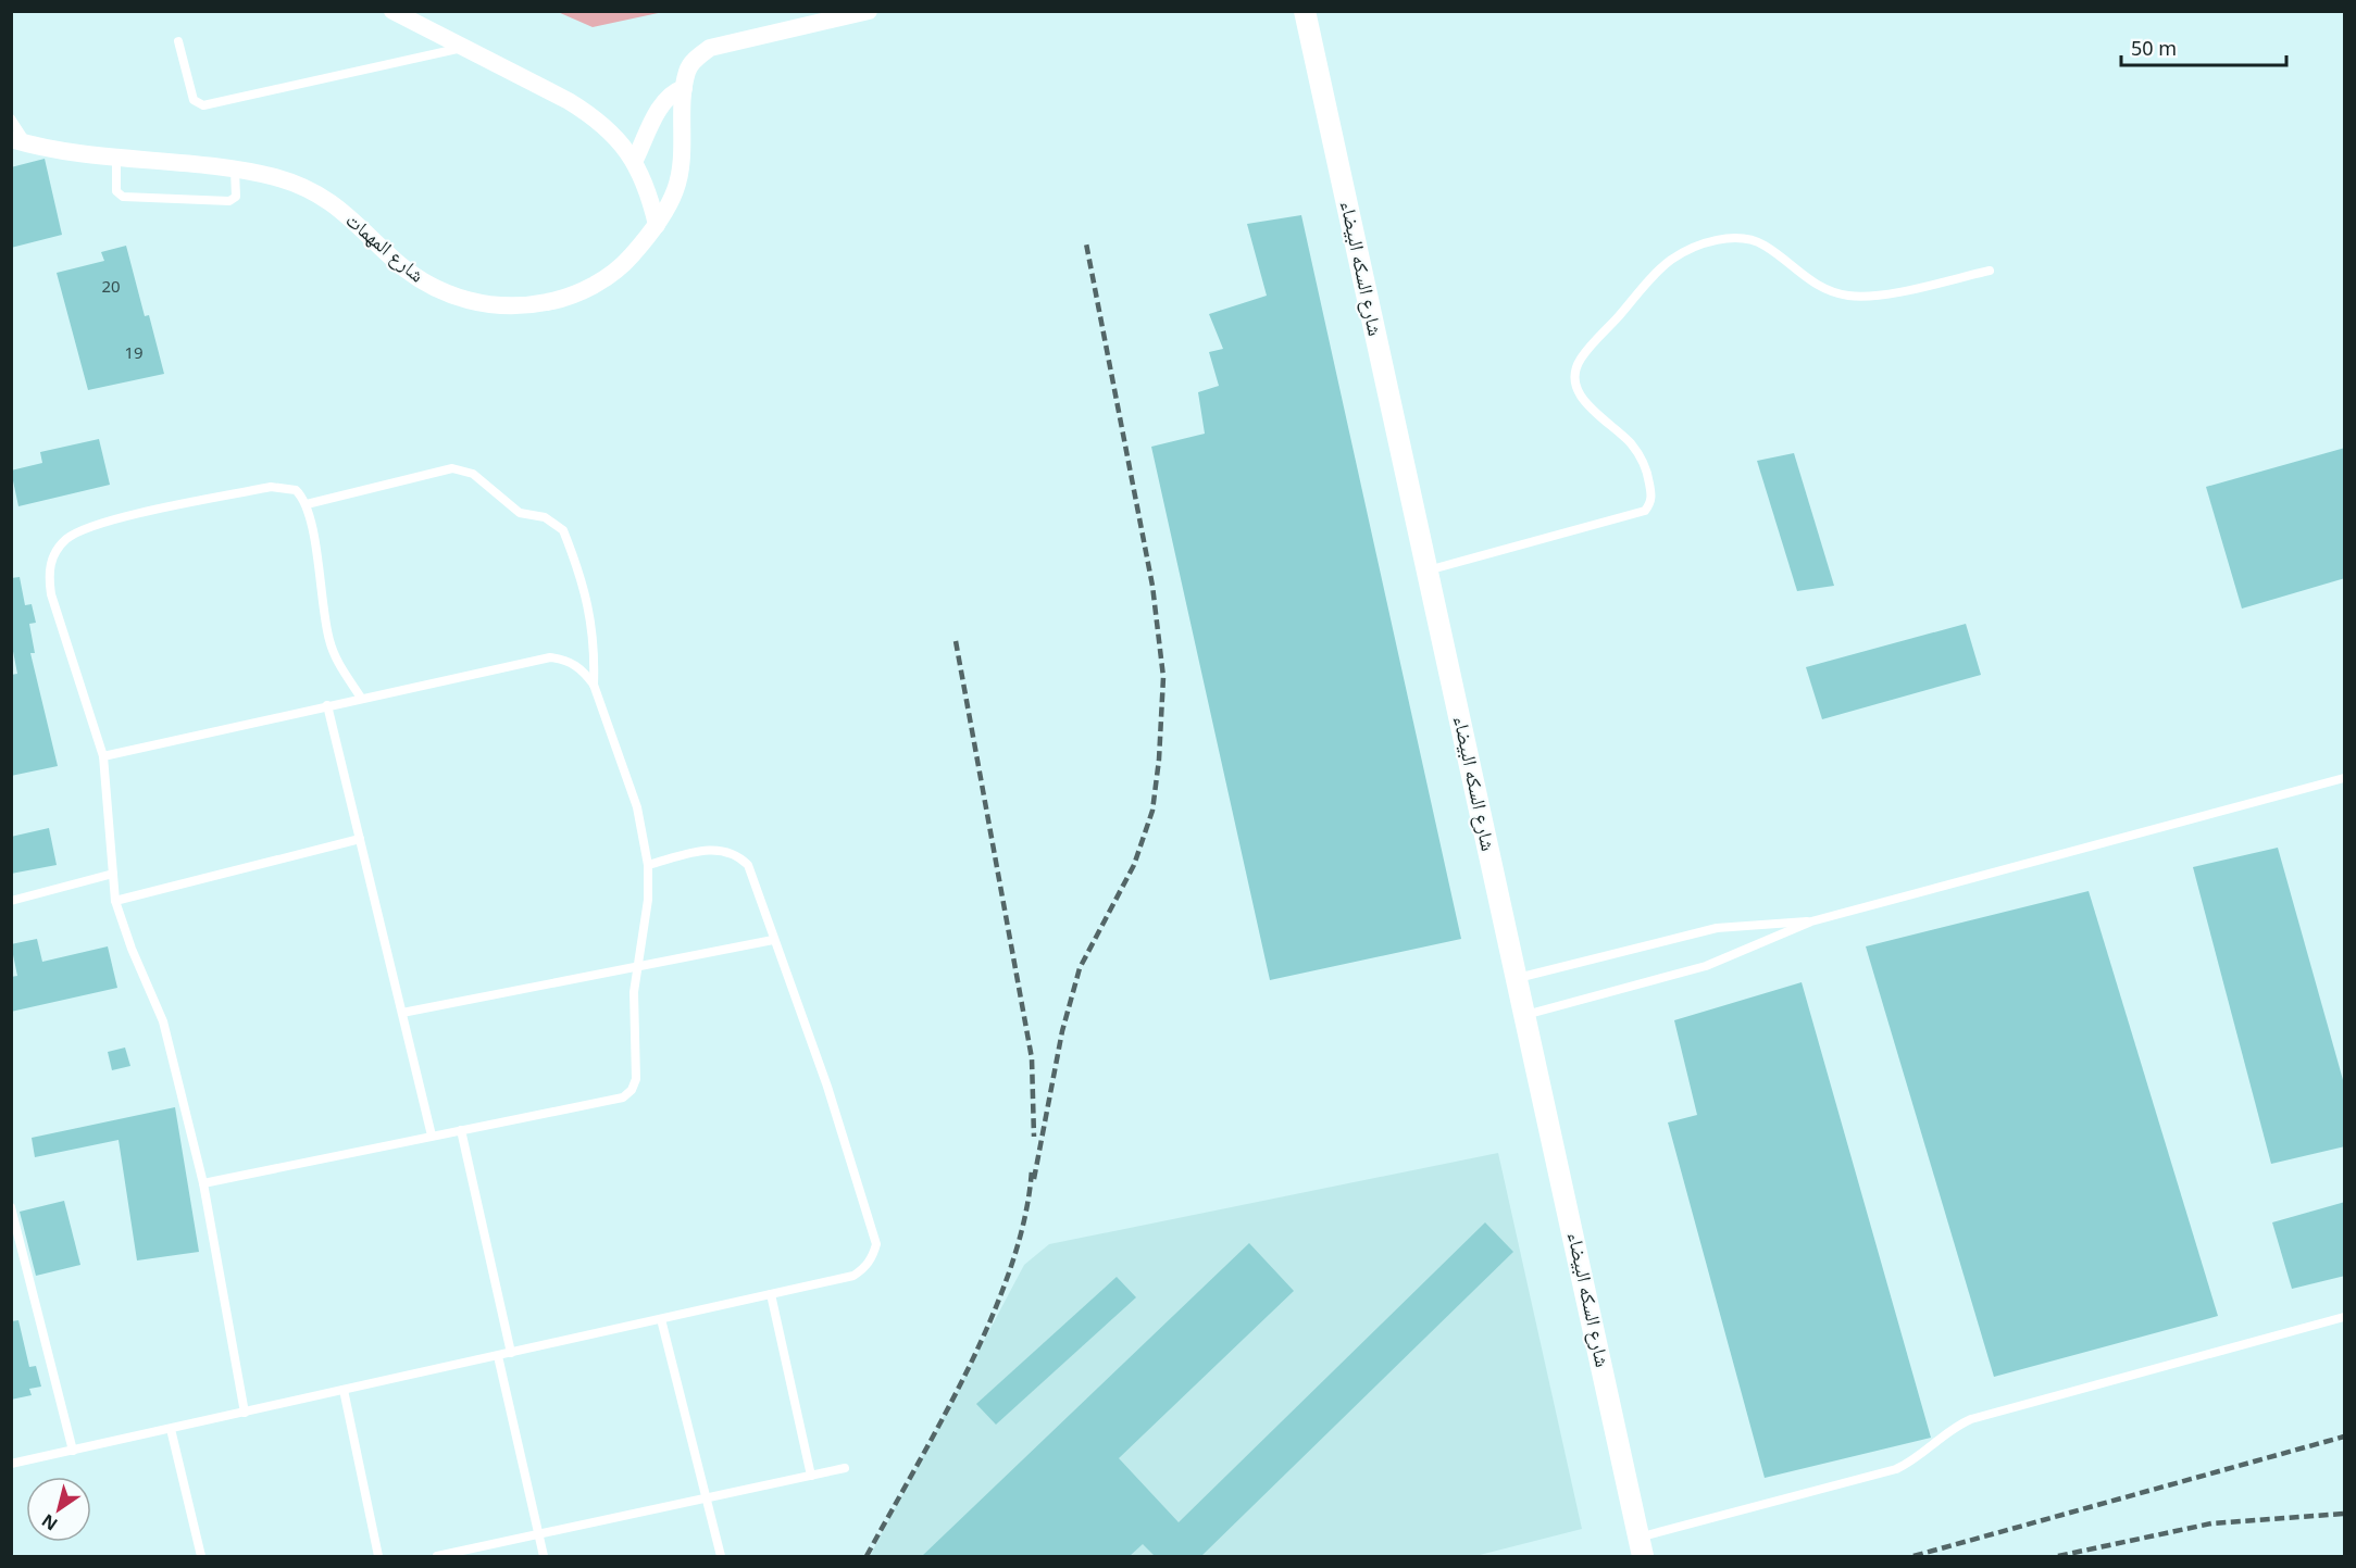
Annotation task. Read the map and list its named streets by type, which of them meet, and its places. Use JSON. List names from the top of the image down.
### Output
{
  "streets": {
    "street": ["شارع المهمات", "شارع السكه البيضاء"]
  },
  "house_numbers": ["20", "19"],
  "scale_bar": "50 m",
  "north": "bottom left"
}
